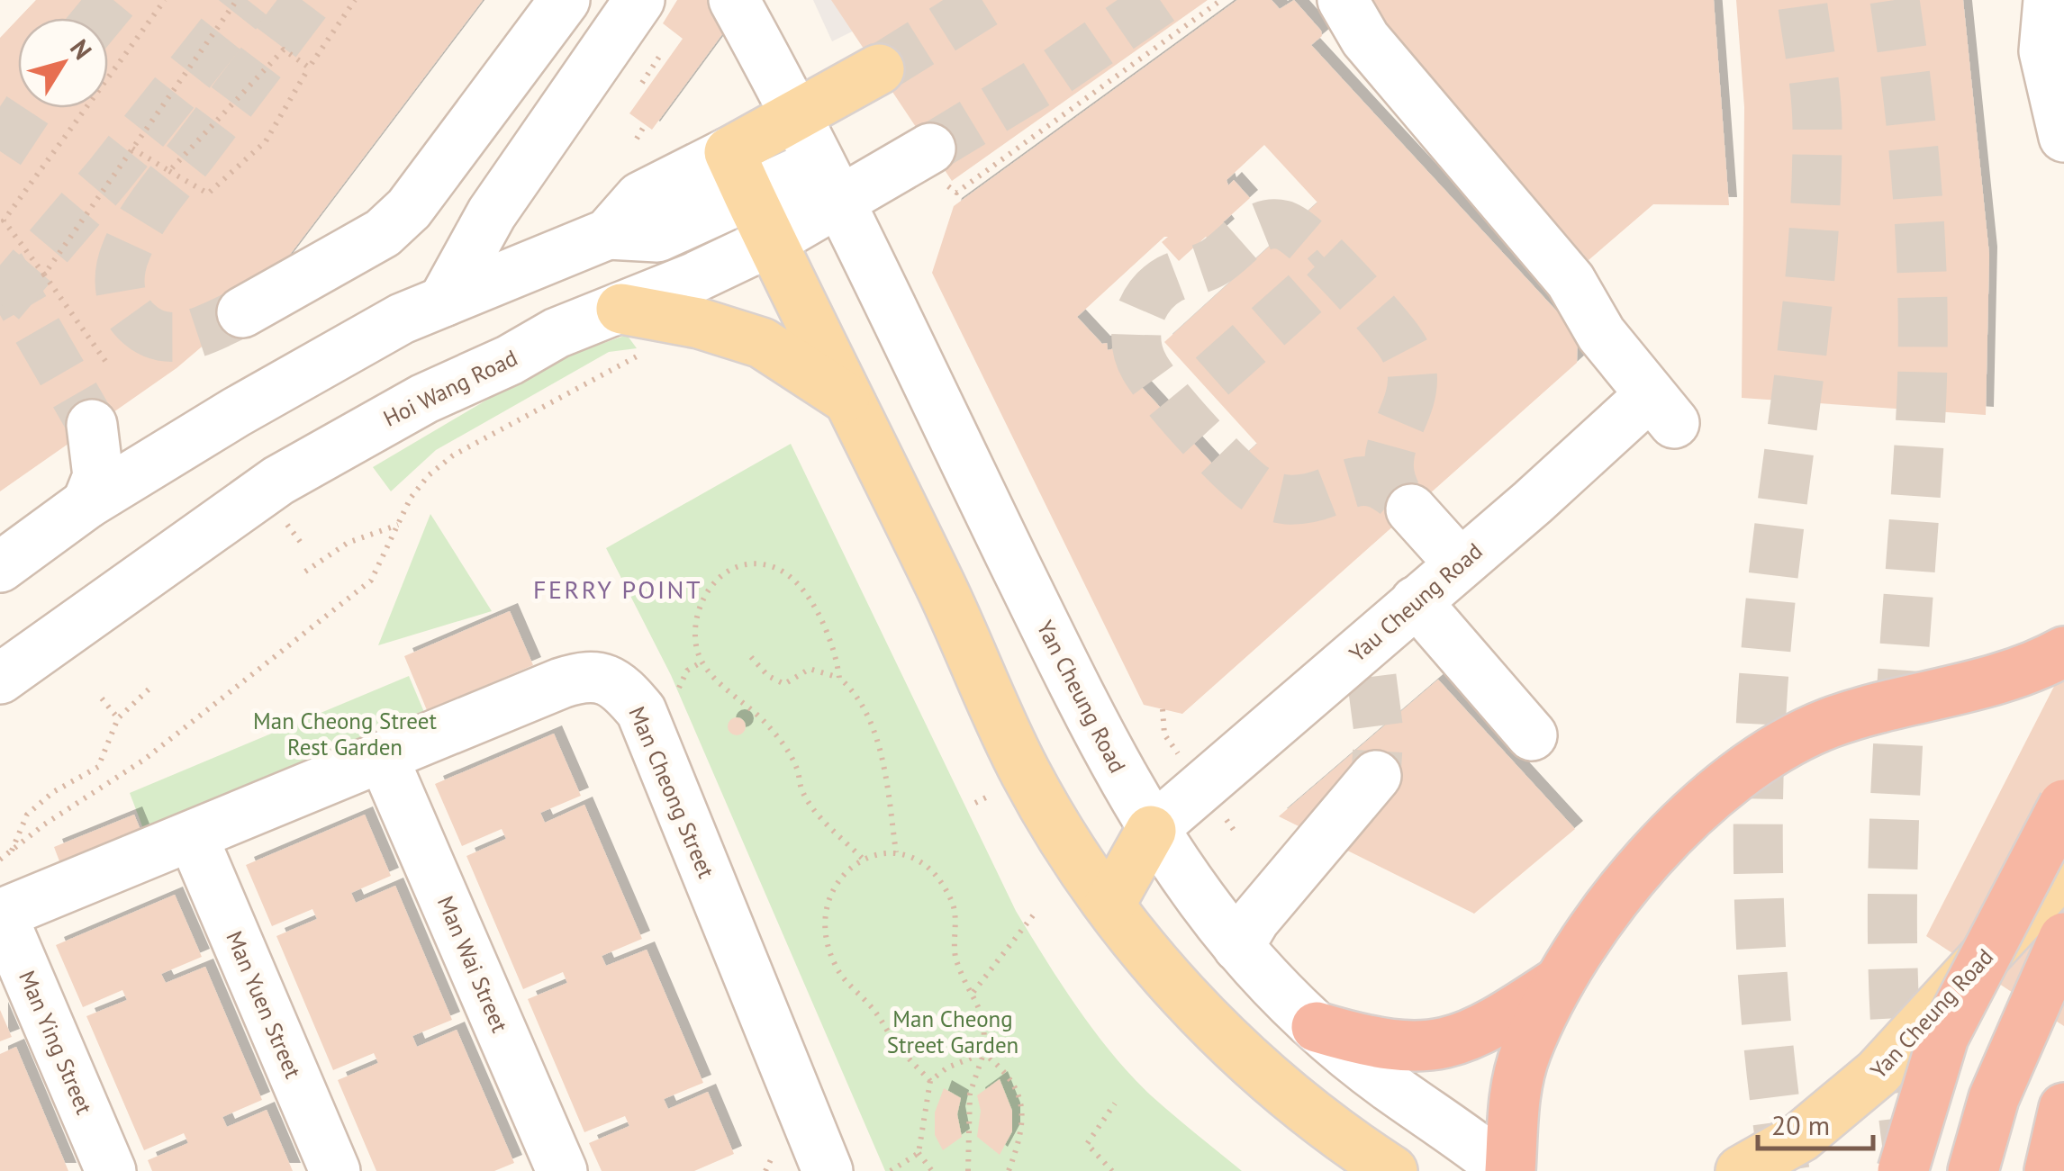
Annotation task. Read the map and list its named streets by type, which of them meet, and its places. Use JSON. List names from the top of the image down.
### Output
{
  "streets": {
    "main road": ["Yan Cheung Road"],
    "street": [
      "Hoi Wang Road",
      "Yau Cheung Road",
      "Man Cheong Street",
      "Man Wai Street",
      "Man Yuen Street",
      "Man Ying Street"
    ]
  },
  "crossings": [
    ["Hoi Wang Road", "Yan Cheung Road"],
    ["Yau Cheung Road", "Yan Cheung Road"],
    ["Man Cheong Street", "Man Wai Street"],
    ["Man Cheong Street", "Man Yuen Street"],
    ["Man Cheong Street", "Man Ying Street"]
  ],
  "districts": ["FERRY POINT"],
  "parks": ["Man Cheong Street Rest Garden", "Man Cheong Street Garden"],
  "scale_bar": "20 m",
  "north": "top right"
}
